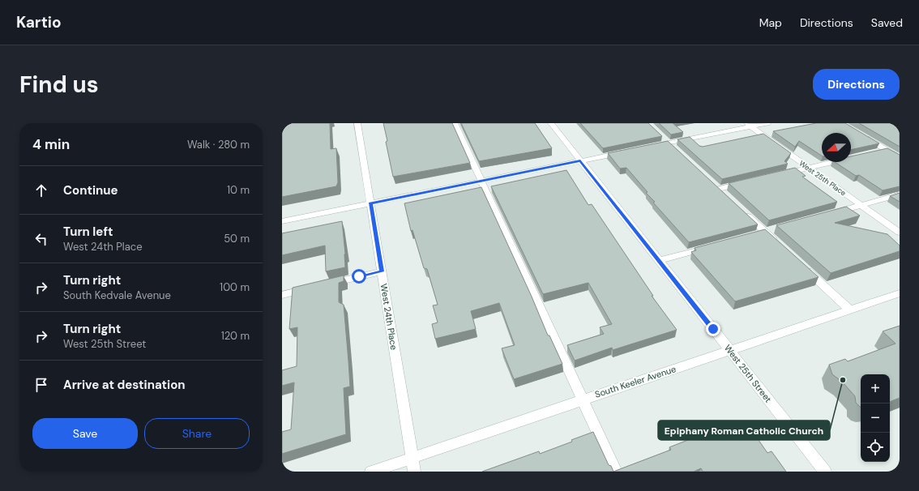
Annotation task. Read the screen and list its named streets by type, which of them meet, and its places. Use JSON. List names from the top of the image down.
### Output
{
  "streets": {
    "street": [
      "West 25th Place",
      "West 24th Place",
      "West 25th Street",
      "South Keeler Avenue"
    ]
  },
  "crossings": [
    ["West 24th Place", "South Keeler Avenue"],
    ["West 25th Street", "South Keeler Avenue"]
  ],
  "places": ["Epiphany Roman Catholic Church"],
  "north": "left",
  "page": {
    "header": "Kartio",
    "nav": ["Map", "Directions", "Saved"],
    "buttons": [
      "Directions",
      ["Save", "Share"]
    ],
    "title": "Find us",
    "heading": ["4 min", "Walk · 280 m"],
    "list": [
      ["Continue", "10 m"],
      ["Turn left", "West 24th Place", "50 m"],
      ["Turn right", "South Kedvale Avenue", "100 m"],
      ["Turn right", "West 25th Street", "120 m"],
      "Arrive at destination"
    ],
    "map_buttons": ["+", "−"]
  }
}
